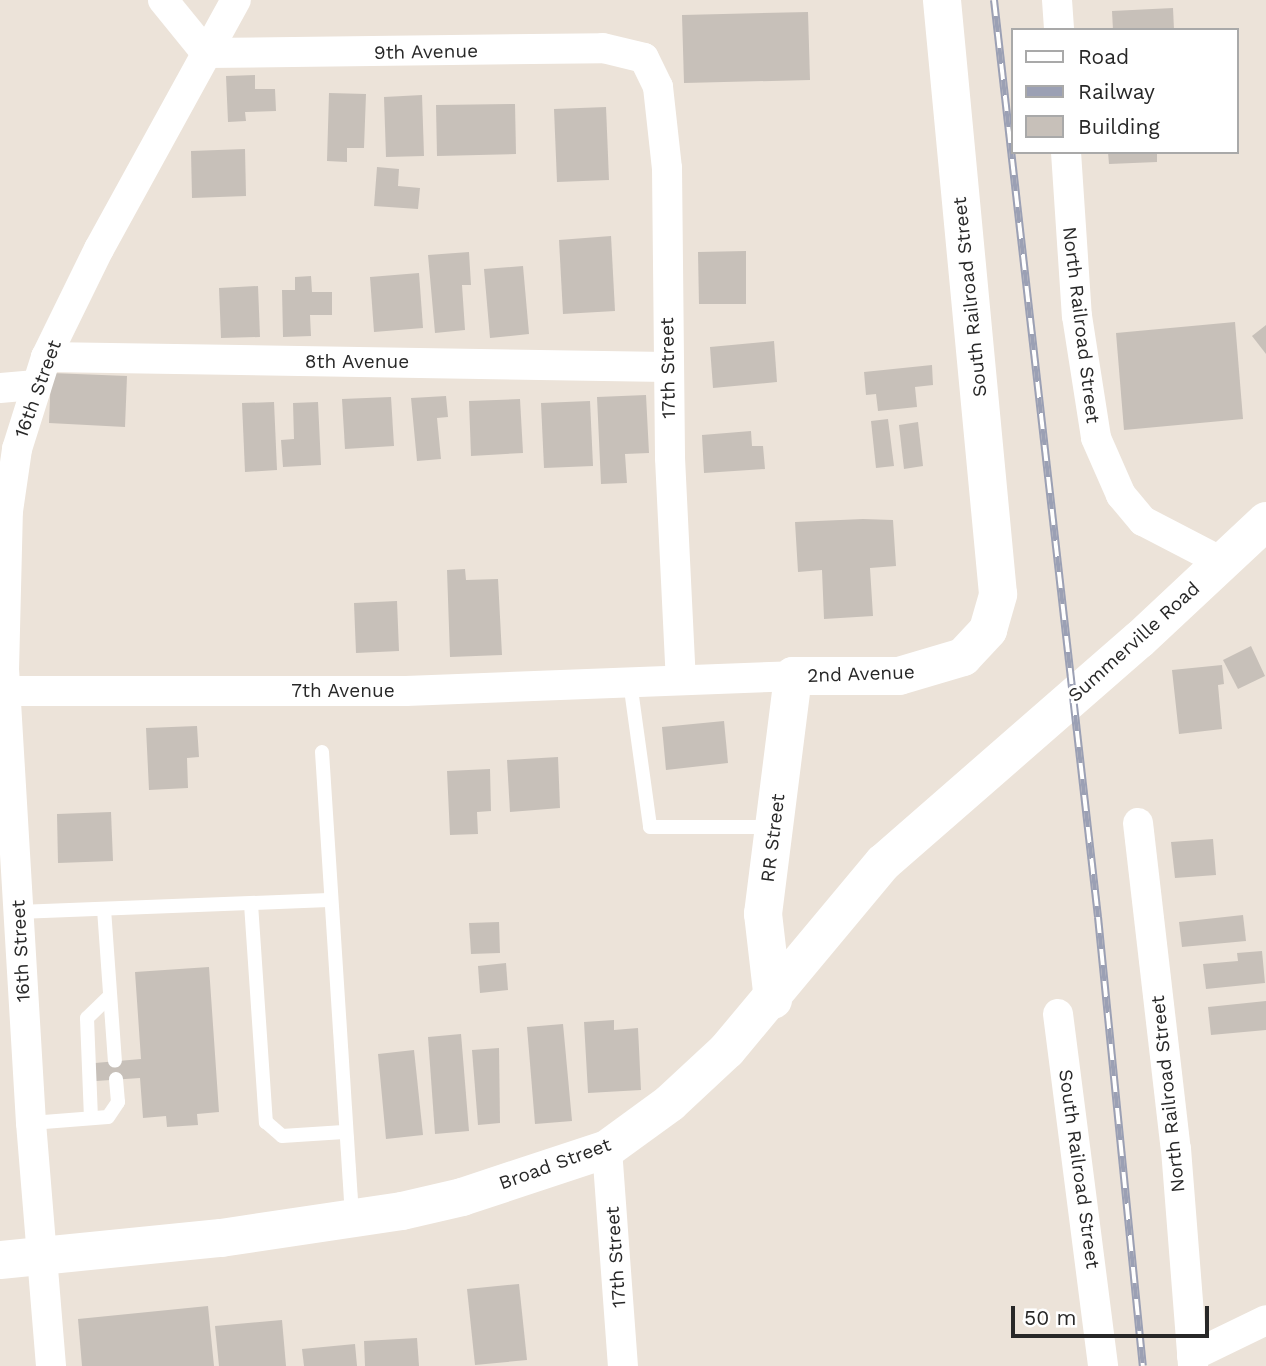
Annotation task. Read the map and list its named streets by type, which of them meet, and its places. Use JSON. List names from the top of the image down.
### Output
{
  "streets": {
    "main road": [
      "South Railroad Street",
      "Summerville Road",
      "2nd Avenue",
      "RR Street",
      "Broad Street"
    ],
    "street": [
      "9th Avenue",
      "North Railroad Street",
      "8th Avenue",
      "17th Street",
      "16th Street",
      "7th Avenue"
    ]
  },
  "crossings": [
    ["9th Avenue", "17th Street"],
    ["9th Avenue", "16th Street"],
    ["South Railroad Street", "2nd Avenue"],
    ["North Railroad Street", "Summerville Road"],
    ["8th Avenue", "17th Street"],
    ["8th Avenue", "16th Street"],
    ["17th Street", "2nd Avenue"],
    ["17th Street", "7th Avenue"],
    ["17th Street", "Broad Street"],
    ["16th Street", "7th Avenue"],
    ["16th Street", "Broad Street"],
    ["Summerville Road", "Broad Street"],
    ["2nd Avenue", "7th Avenue"],
    ["2nd Avenue", "RR Street"],
    ["RR Street", "Broad Street"]
  ],
  "legend": ["Road", "Railway", "Building"],
  "scale_bar": "50 m"
}
